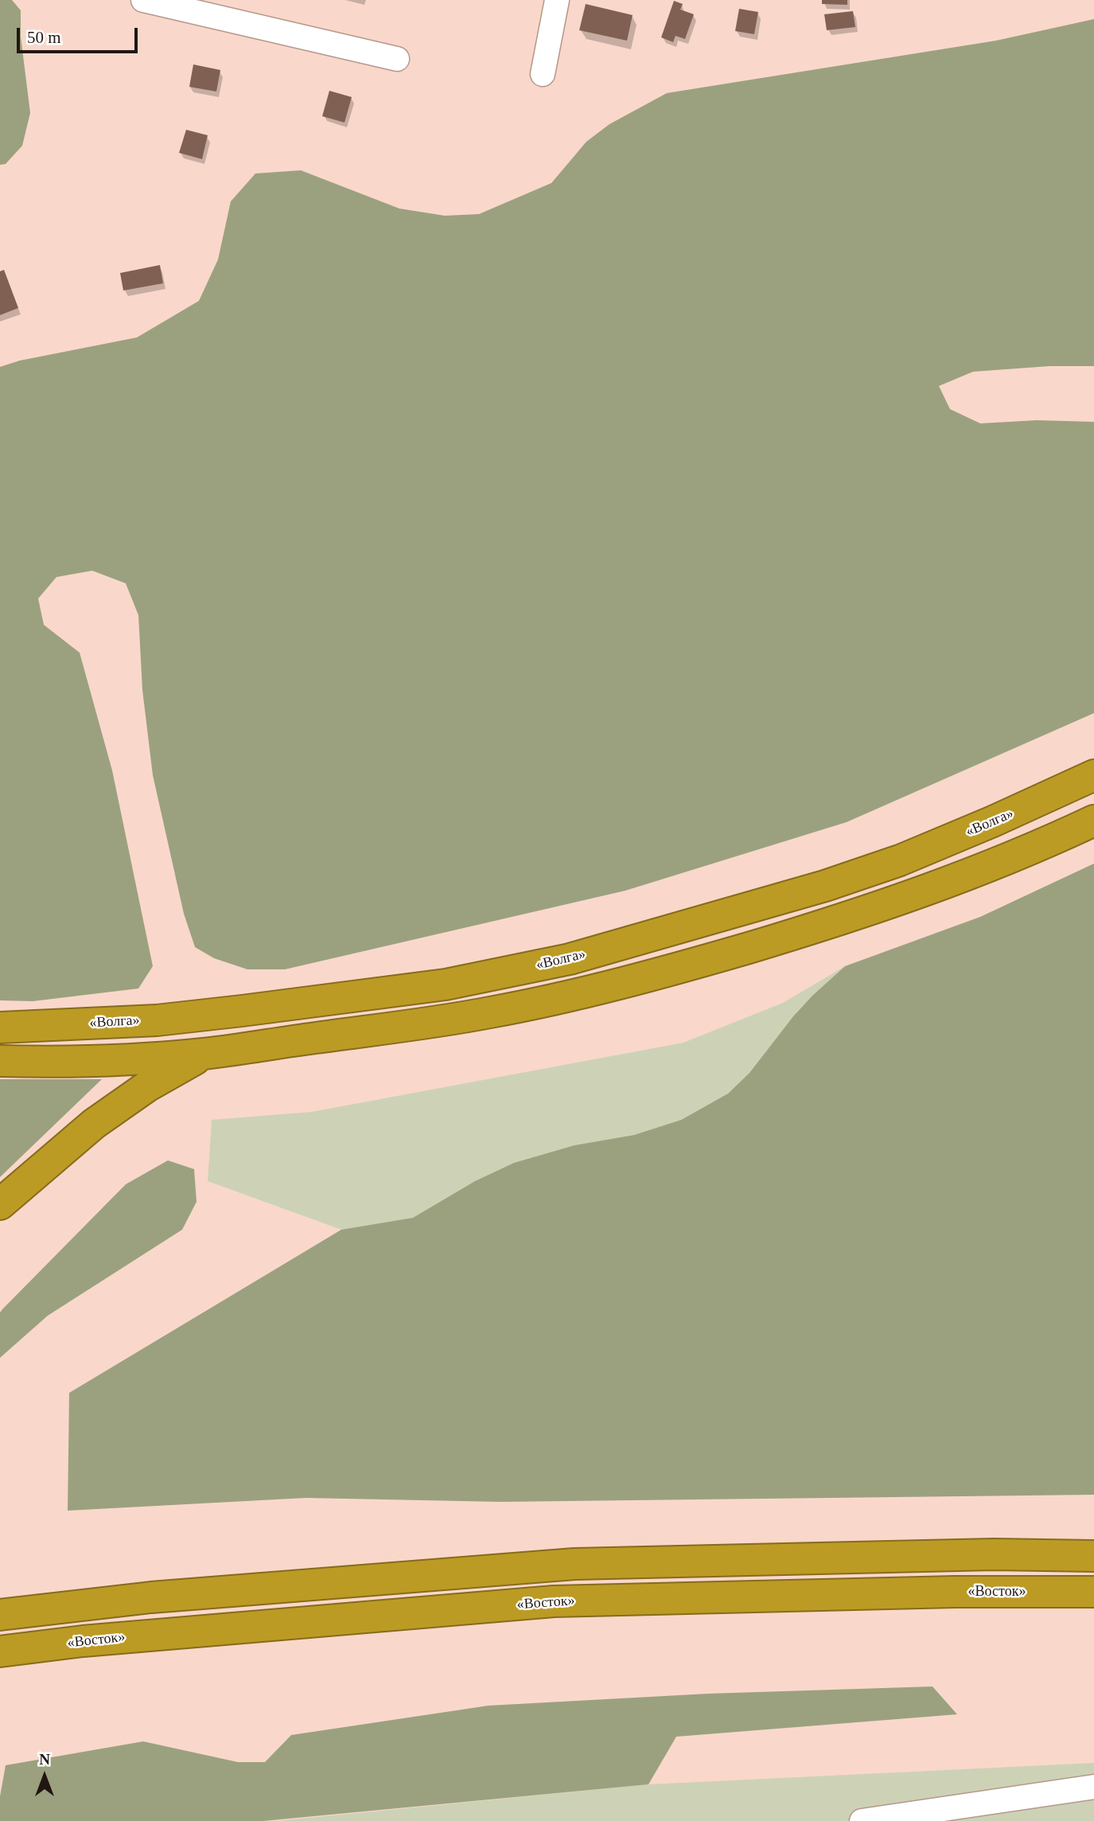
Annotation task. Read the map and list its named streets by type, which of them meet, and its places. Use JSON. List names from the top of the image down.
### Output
{
  "streets": {
    "highway": ["«Волга»", "«Восток»"]
  },
  "scale_bar": "50 m",
  "north": "top"
}
